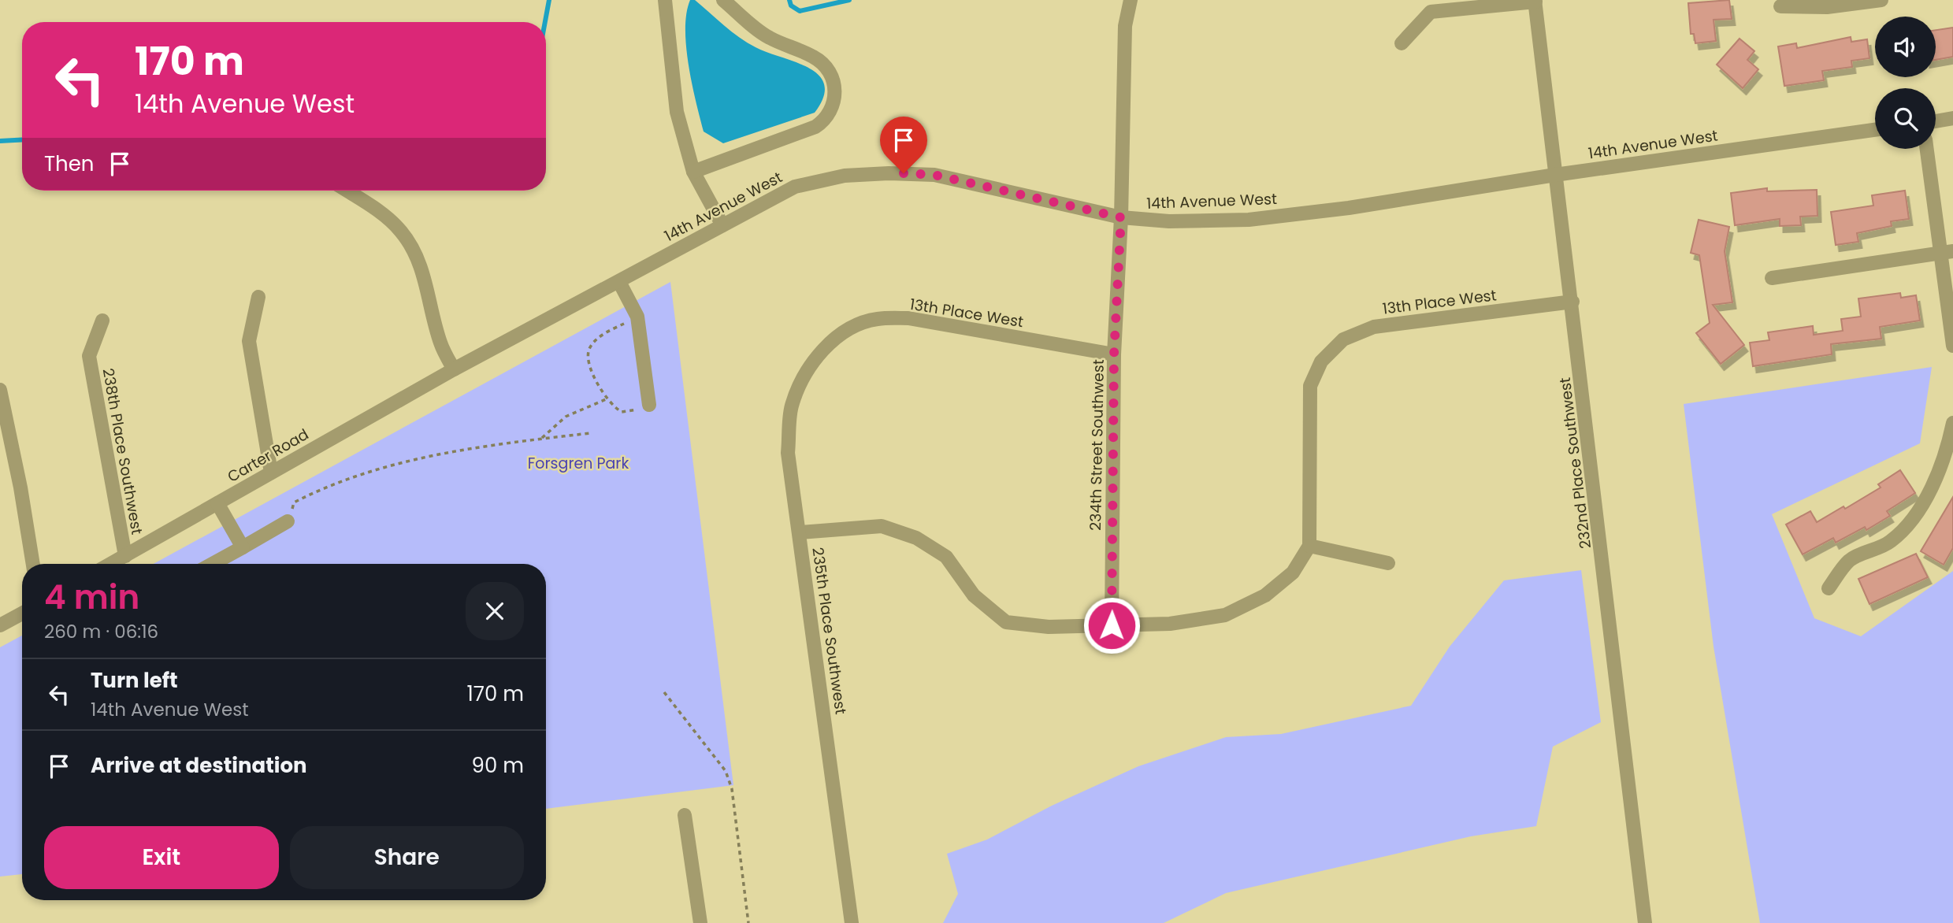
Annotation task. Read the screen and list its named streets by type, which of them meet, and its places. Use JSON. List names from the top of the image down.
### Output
{
  "streets": {
    "street": [
      "14th Avenue West",
      "13th Place West",
      "234th Street Southwest",
      "238th Place Southwest",
      "Carter Road",
      "232nd Place Southwest",
      "235th Place Southwest"
    ]
  },
  "crossings": [
    ["14th Avenue West", "234th Street Southwest"],
    ["14th Avenue West", "Carter Road"],
    ["14th Avenue West", "232nd Place Southwest"],
    ["13th Place West", "234th Street Southwest"],
    ["13th Place West", "232nd Place Southwest"],
    ["13th Place West", "235th Place Southwest"],
    ["238th Place Southwest", "Carter Road"]
  ],
  "parks": ["Forsgren Park"],
  "page": {
    "turn": ["170 m", "14th Avenue West"],
    "then": "Then",
    "heading": ["4 min", "260 m · 06:16"],
    "list": [
      {
        "name": "Turn left",
        "note": "14th Avenue West",
        "value": "170 m"
      },
      {
        "name": "Arrive at destination",
        "value": "90 m"
      }
    ],
    "buttons": ["Exit", "Share"]
  }
}
